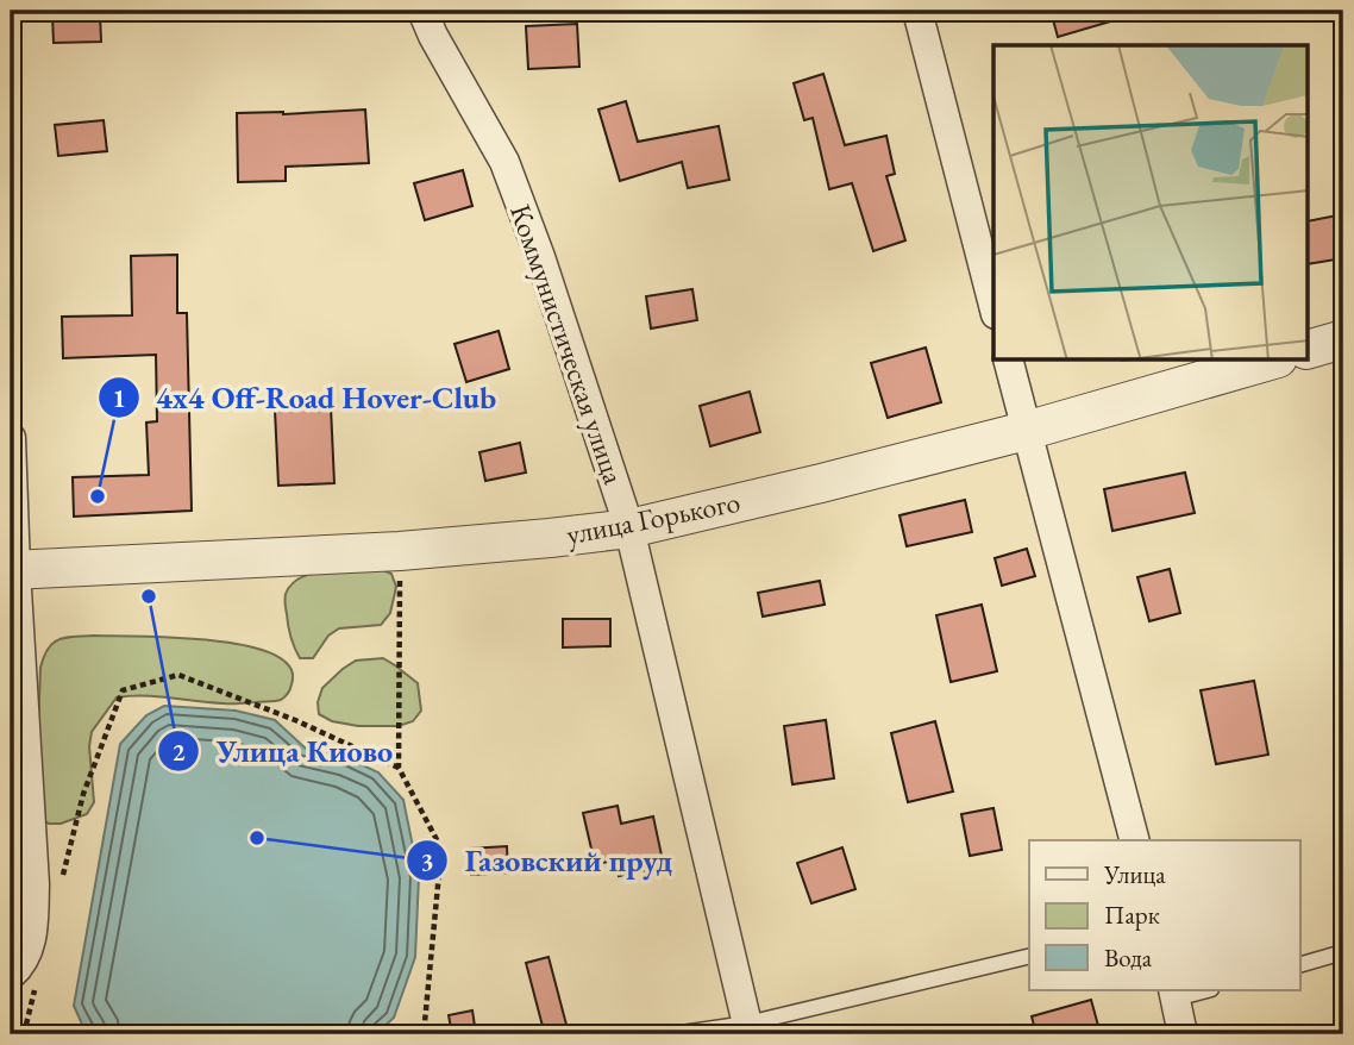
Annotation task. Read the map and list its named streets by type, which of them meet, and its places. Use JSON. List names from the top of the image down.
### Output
{
  "streets": {
    "street": ["Коммунистическая улица", "улица Горького"]
  },
  "crossings": [
    ["Коммунистическая улица", "улица Горького"]
  ],
  "places": ["4x4 Off-Road Hover-Club", "Улица Киово", "Газовский пруд"],
  "legend": ["Улица", "Парк", "Вода"]
}
